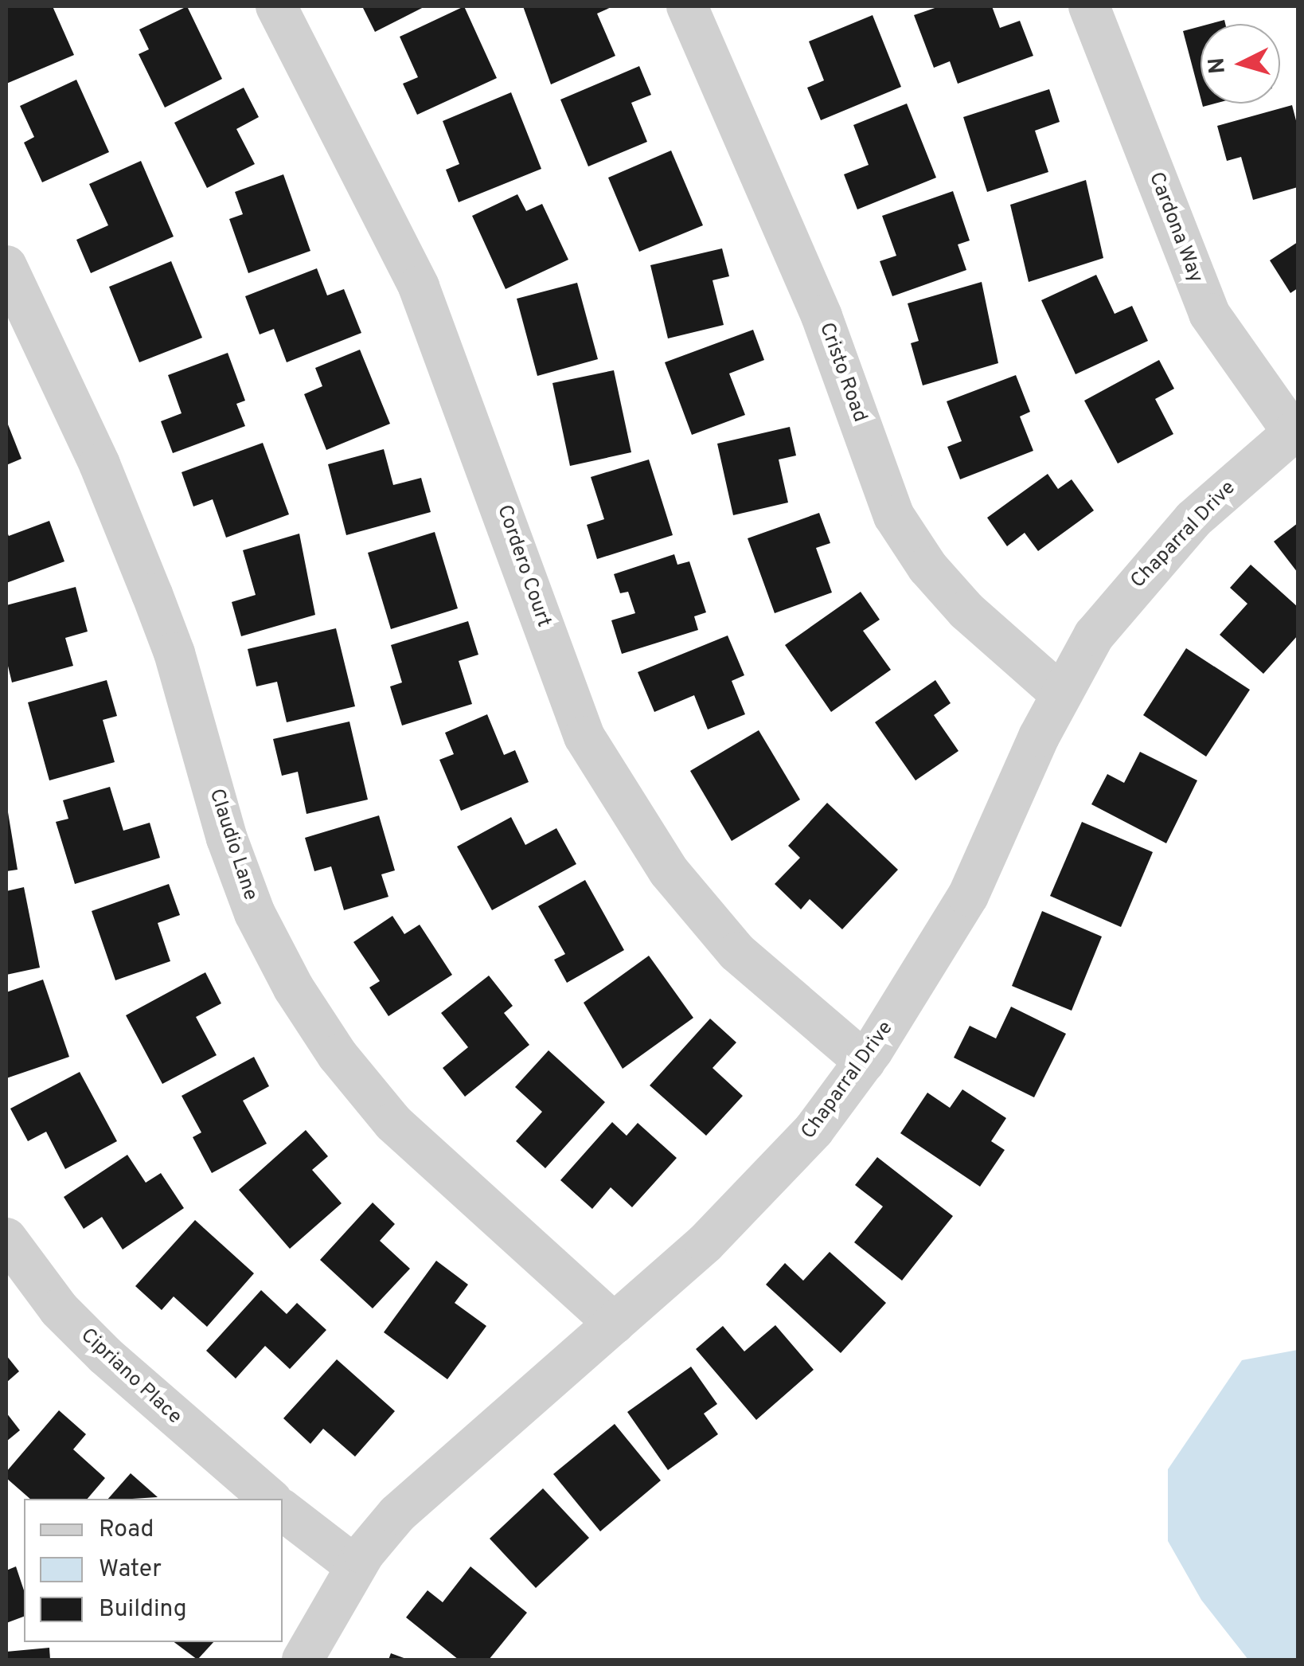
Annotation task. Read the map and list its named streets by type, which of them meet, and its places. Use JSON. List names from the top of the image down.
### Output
{
  "streets": {
    "street": [
      "Cardona Way",
      "Cristo Road",
      "Chaparral Drive",
      "Cordero Court",
      "Claudio Lane",
      "Cipriano Place"
    ]
  },
  "crossings": [
    ["Cardona Way", "Chaparral Drive"],
    ["Cristo Road", "Chaparral Drive"],
    ["Chaparral Drive", "Cordero Court"],
    ["Chaparral Drive", "Claudio Lane"]
  ],
  "legend": ["Road", "Water", "Building"],
  "north": "left"
}
